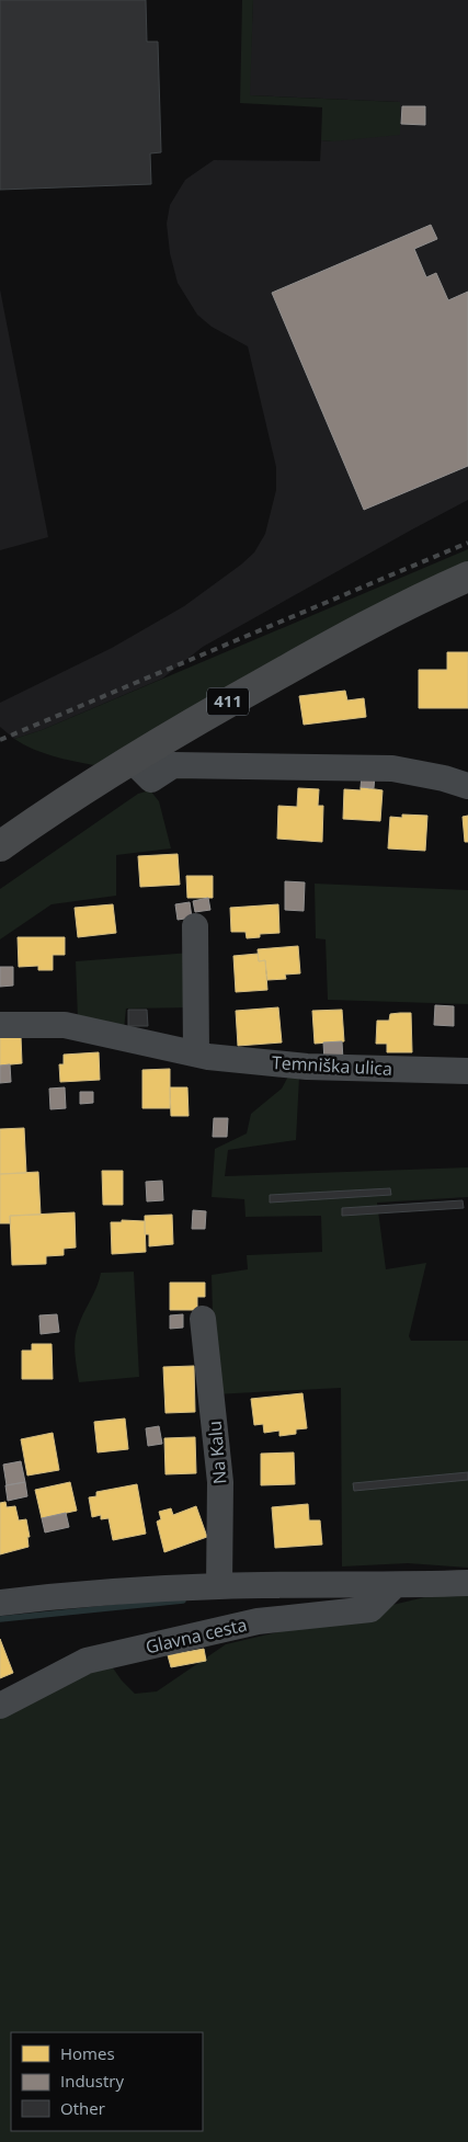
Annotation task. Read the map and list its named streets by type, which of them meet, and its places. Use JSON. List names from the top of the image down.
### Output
{
  "streets": {
    "main road": ["411"],
    "street": ["Temniška ulica", "Na Kalu", "Glavna cesta"]
  },
  "legend": ["Homes", "Industry", "Other"]
}
